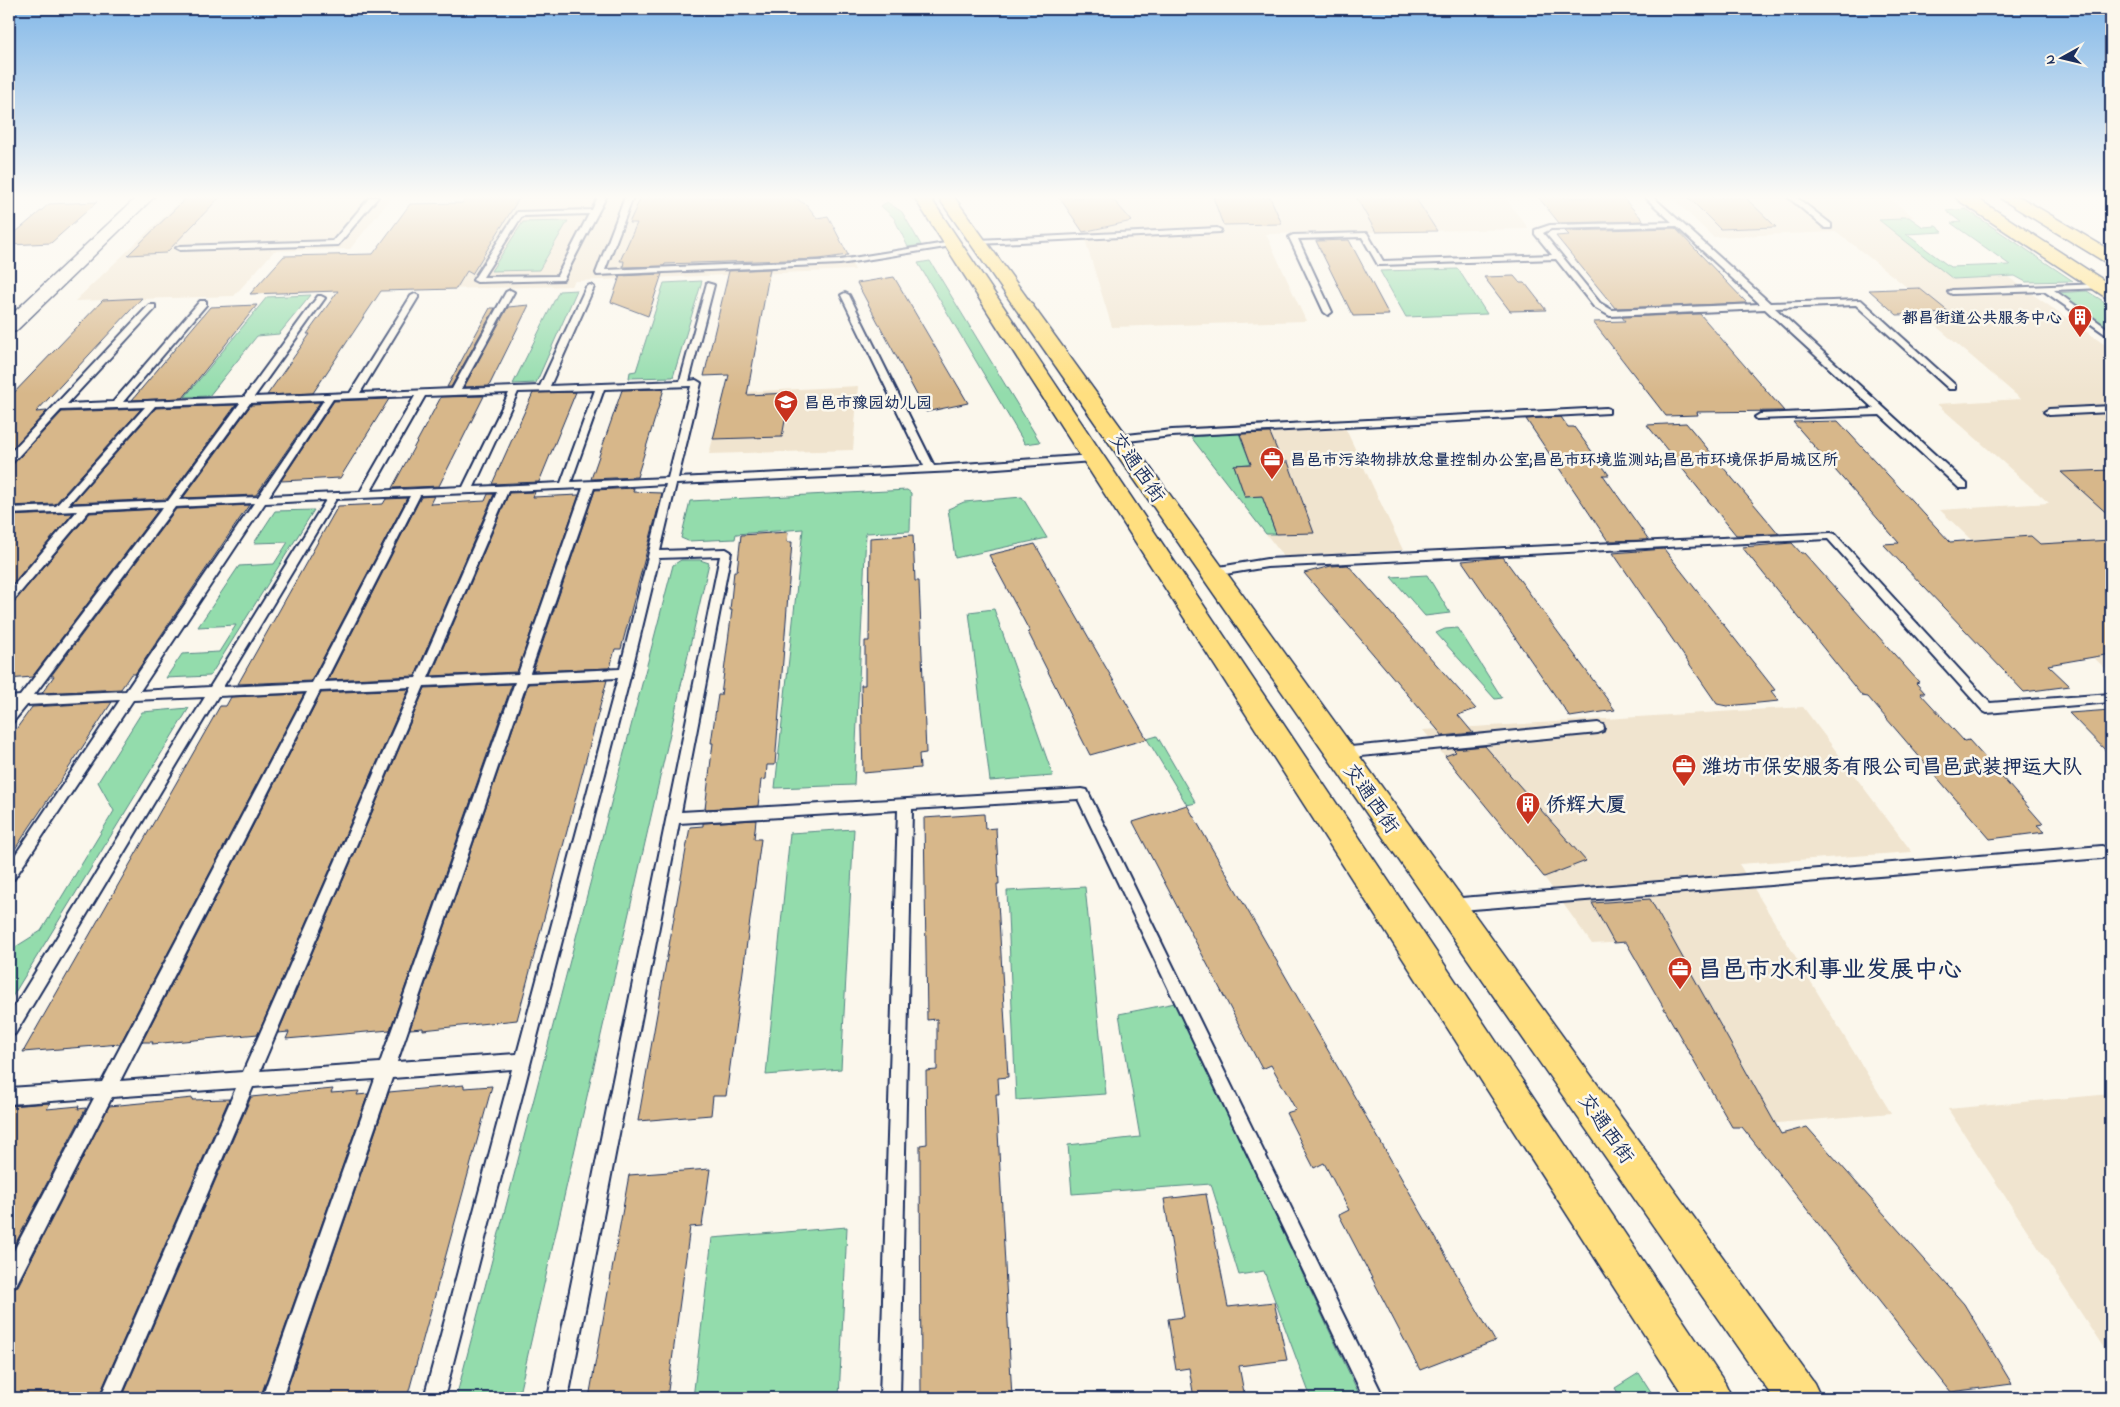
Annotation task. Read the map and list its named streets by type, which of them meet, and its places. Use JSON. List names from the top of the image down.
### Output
{
  "streets": {
    "main road": ["交通西街"]
  },
  "places": {
    "building": ["都昌街道公共服务中心", "侨辉大厦"],
    "school or university": ["昌邑市豫园幼儿园"],
    "office": ["昌邑市污染物排放总量控制办公室;昌邑市环境监测站;昌邑市环境保护局城区所", "潍坊市保安服务有限公司昌邑武装押运大队", "昌邑市水利事业发展中心"]
  },
  "north": "left"
}
